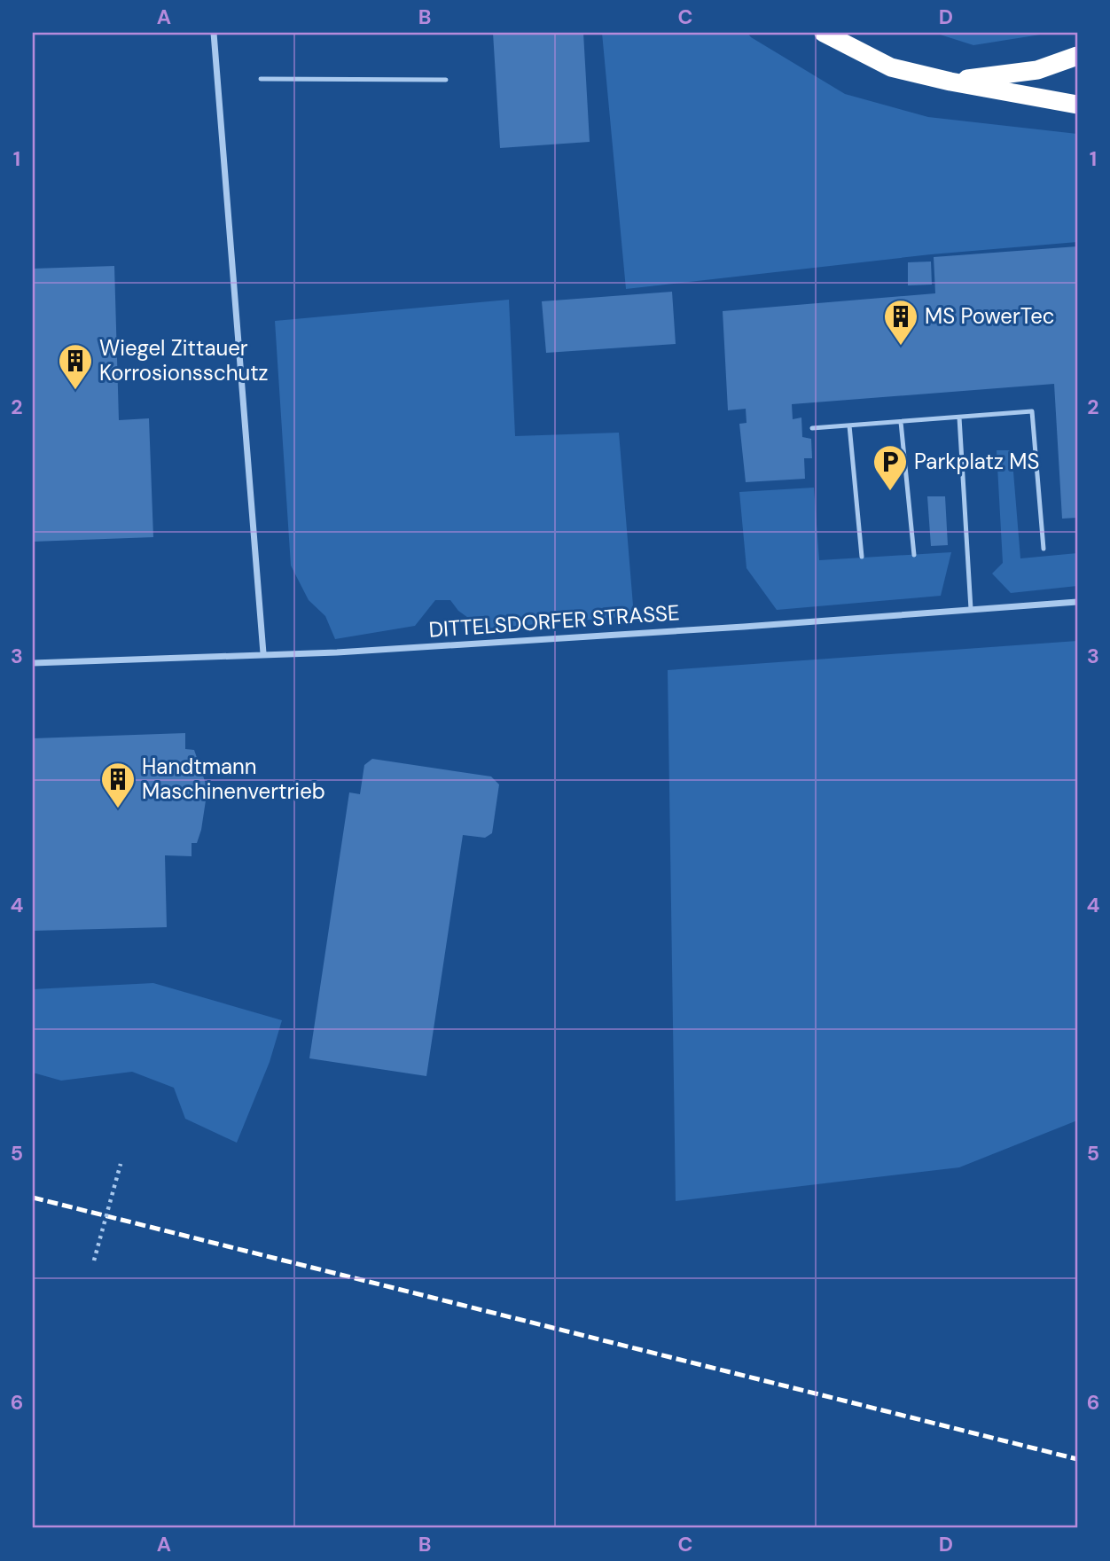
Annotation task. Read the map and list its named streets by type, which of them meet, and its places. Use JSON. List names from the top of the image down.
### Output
{
  "streets": {
    "street": ["DITTELSDORFER STRASSE"]
  },
  "places": {
    "building": ["MS PowerTec", "Wiegel Zittauer Korrosionsschutz", "Handtmann Maschinenvertrieb"],
    "parking": ["Parkplatz MS"]
  },
  "grid": {
    "columns": [
      "A",
      "B",
      "C",
      "D"
    ],
    "rows": [
      "1",
      "2",
      "3",
      "4",
      "5",
      "6"
    ]
  }
}
